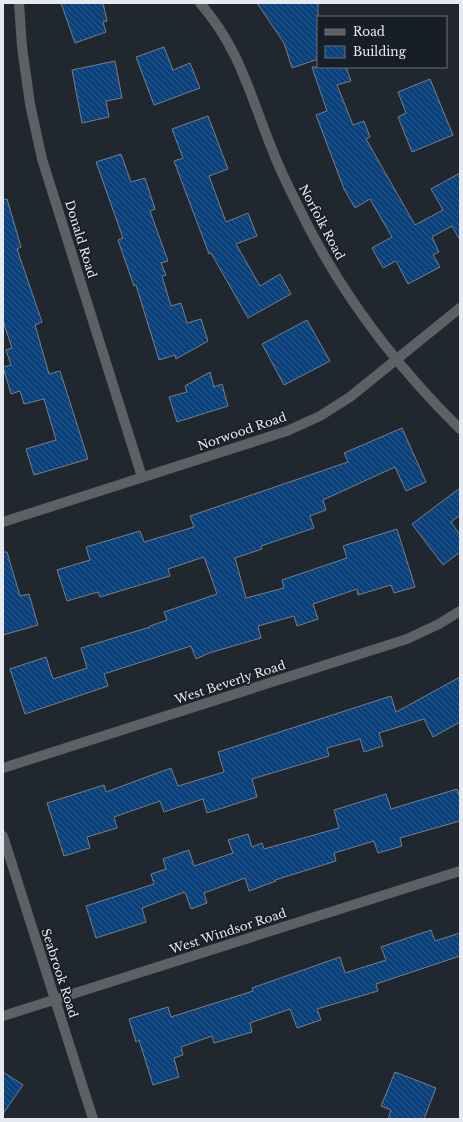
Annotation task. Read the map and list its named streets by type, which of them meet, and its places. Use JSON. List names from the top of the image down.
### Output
{
  "streets": {
    "street": [
      "Norfolk Road",
      "Donald Road",
      "Norwood Road",
      "West Beverly Road",
      "West Windsor Road",
      "Seabrook Road"
    ]
  },
  "crossings": [
    ["Norfolk Road", "Norwood Road"],
    ["Donald Road", "Norwood Road"],
    ["West Windsor Road", "Seabrook Road"]
  ],
  "legend": ["Road", "Building"]
}
